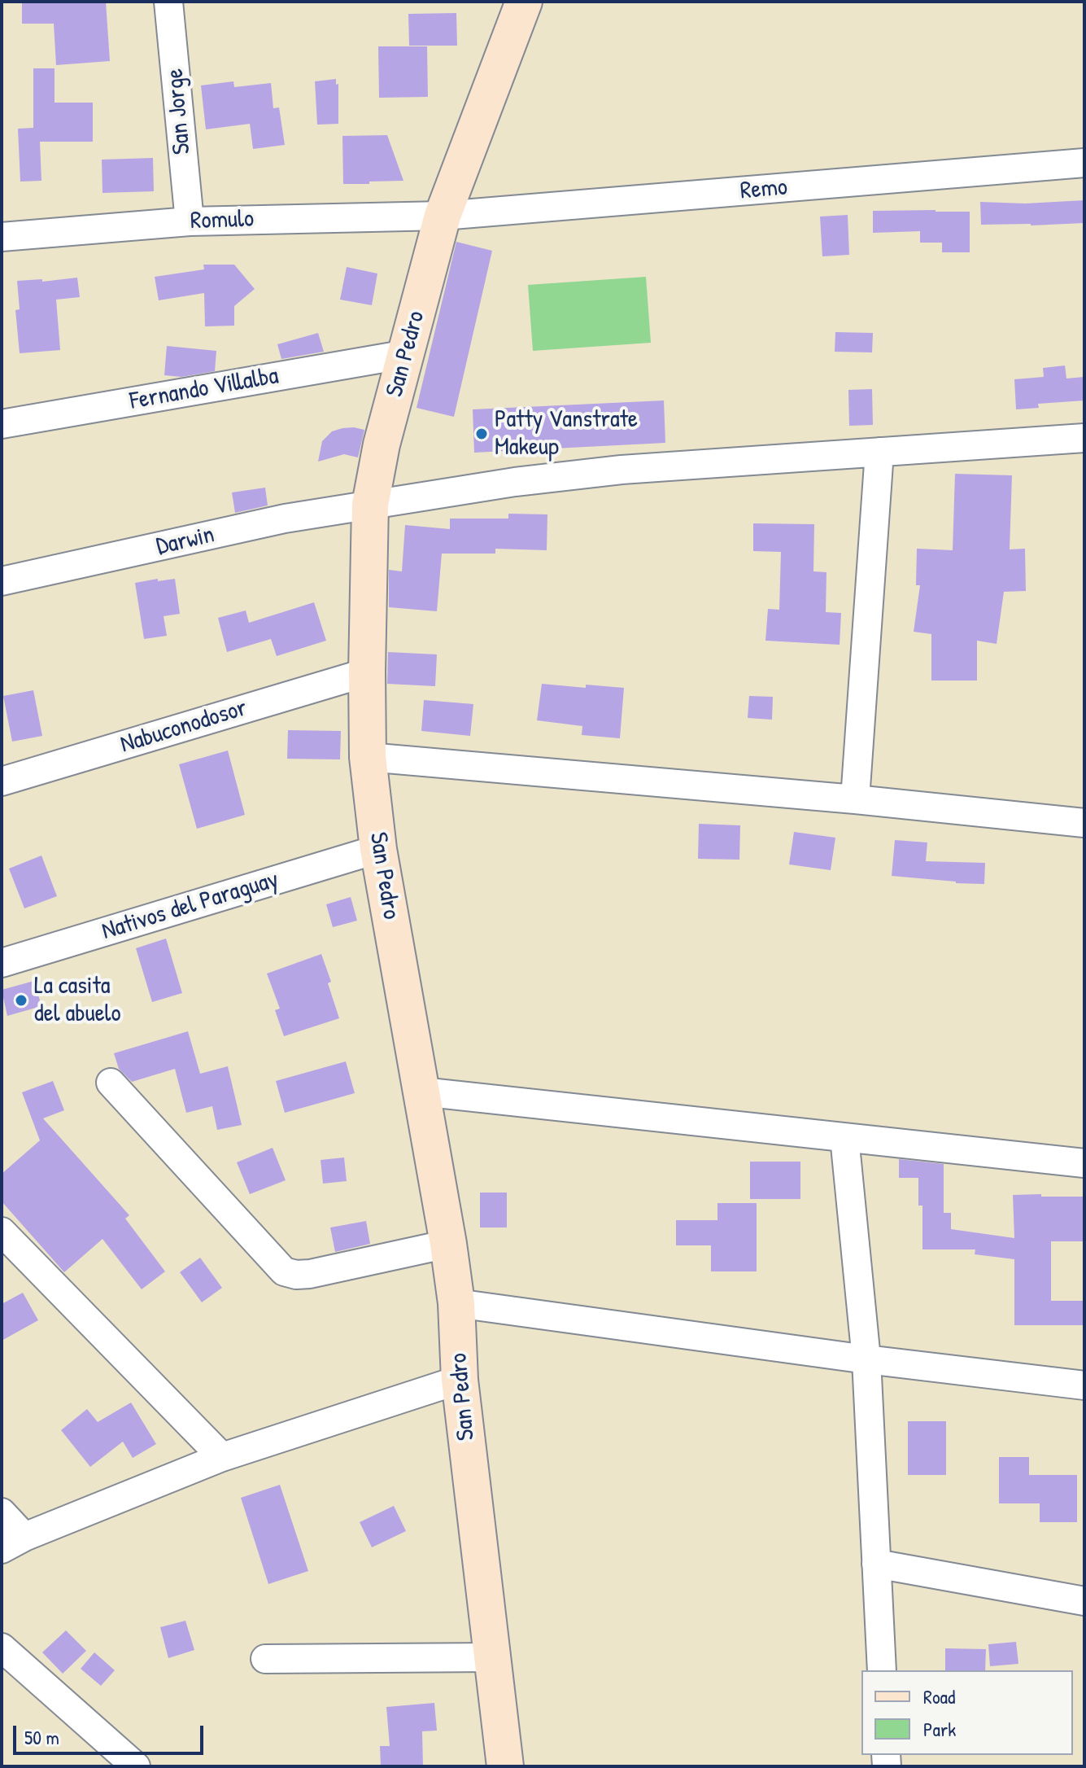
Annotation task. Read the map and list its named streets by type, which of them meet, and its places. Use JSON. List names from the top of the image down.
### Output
{
  "streets": {
    "main road": ["San Pedro"],
    "street": [
      "San Jorge",
      "Remo",
      "Romulo",
      "Fernando Villalba",
      "Darwin",
      "Nabuconodosor",
      "Nativos del Paraguay"
    ]
  },
  "crossings": [
    ["San Jorge", "Romulo"],
    ["Remo", "Romulo"],
    ["Remo", "San Pedro"],
    ["Romulo", "San Pedro"],
    ["San Pedro", "Fernando Villalba"],
    ["San Pedro", "Darwin"],
    ["San Pedro", "Nabuconodosor"],
    ["San Pedro", "Nativos del Paraguay"]
  ],
  "places": ["Patty Vanstrate Makeup", "La casita del abuelo"],
  "legend": ["Road", "Park"],
  "scale_bar": "50 m"
}
